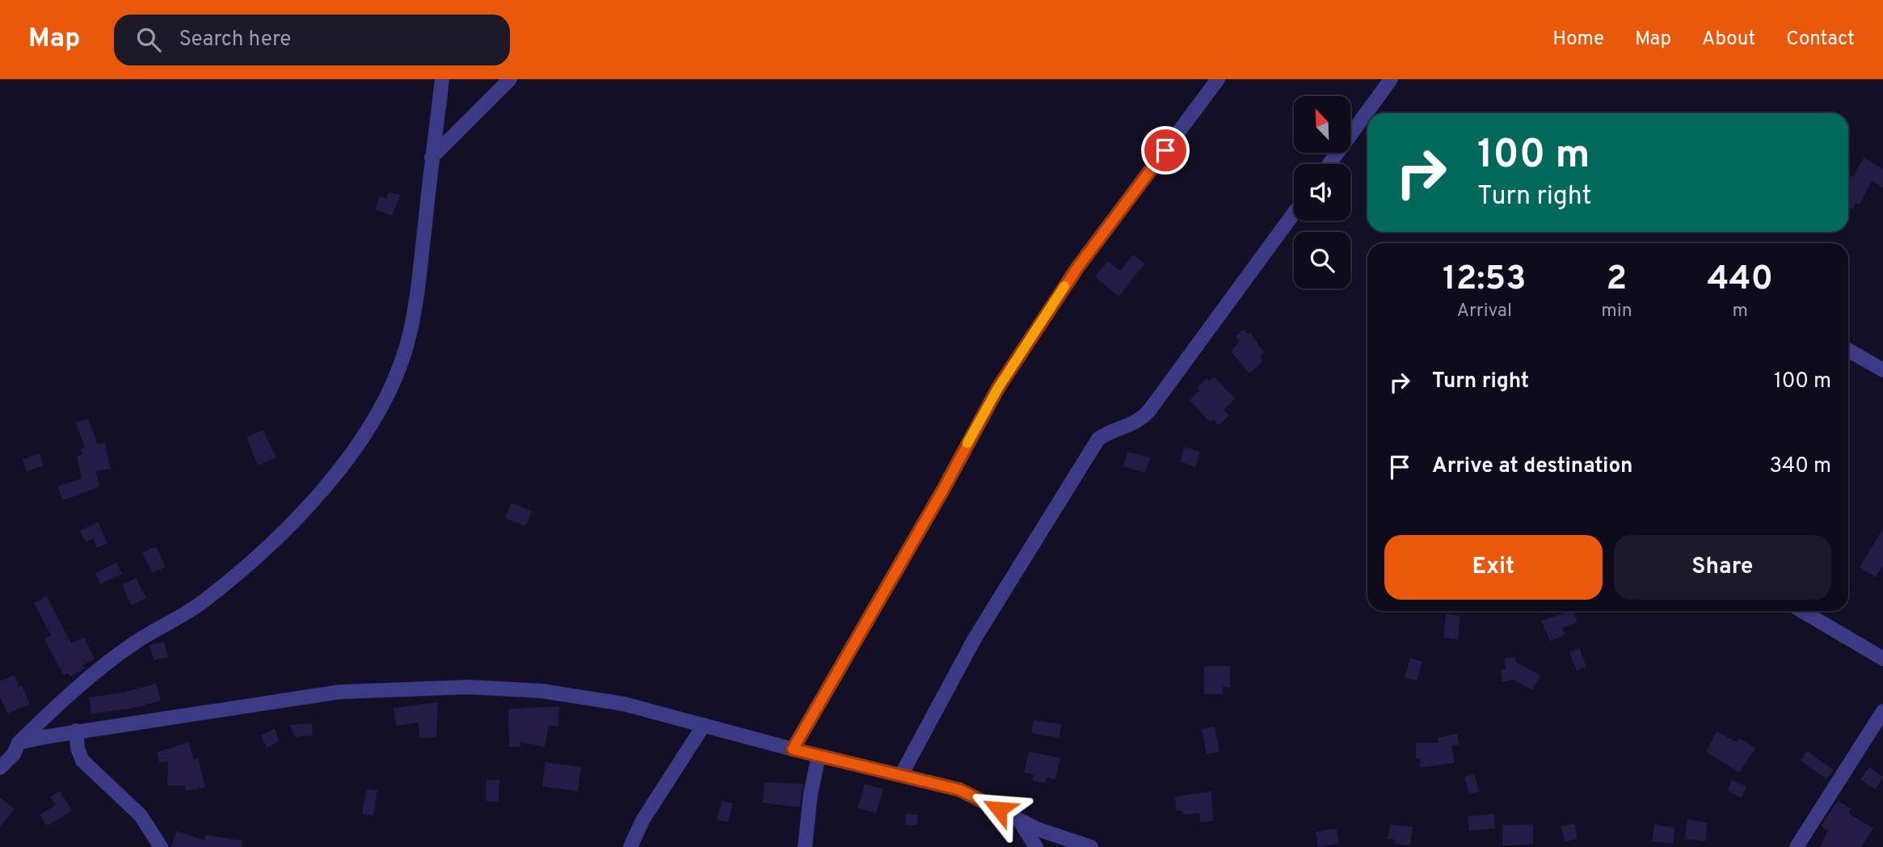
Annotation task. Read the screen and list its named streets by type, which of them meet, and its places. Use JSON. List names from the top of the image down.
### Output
{
  "north": "top left",
  "page": {
    "header": "Map",
    "search": "Search here",
    "nav": [
      "Home",
      "Map",
      "About",
      "Contact"
    ],
    "turn": ["100 m", "Turn right"],
    "eta": [
      "12:53",
      "Arrival",
      "2",
      "min",
      "440",
      "m"
    ],
    "list": [
      {
        "name": "Turn right",
        "value": "100 m"
      },
      {
        "name": "Arrive at destination",
        "value": "340 m"
      }
    ],
    "buttons": ["Exit", "Share"]
  }
}
